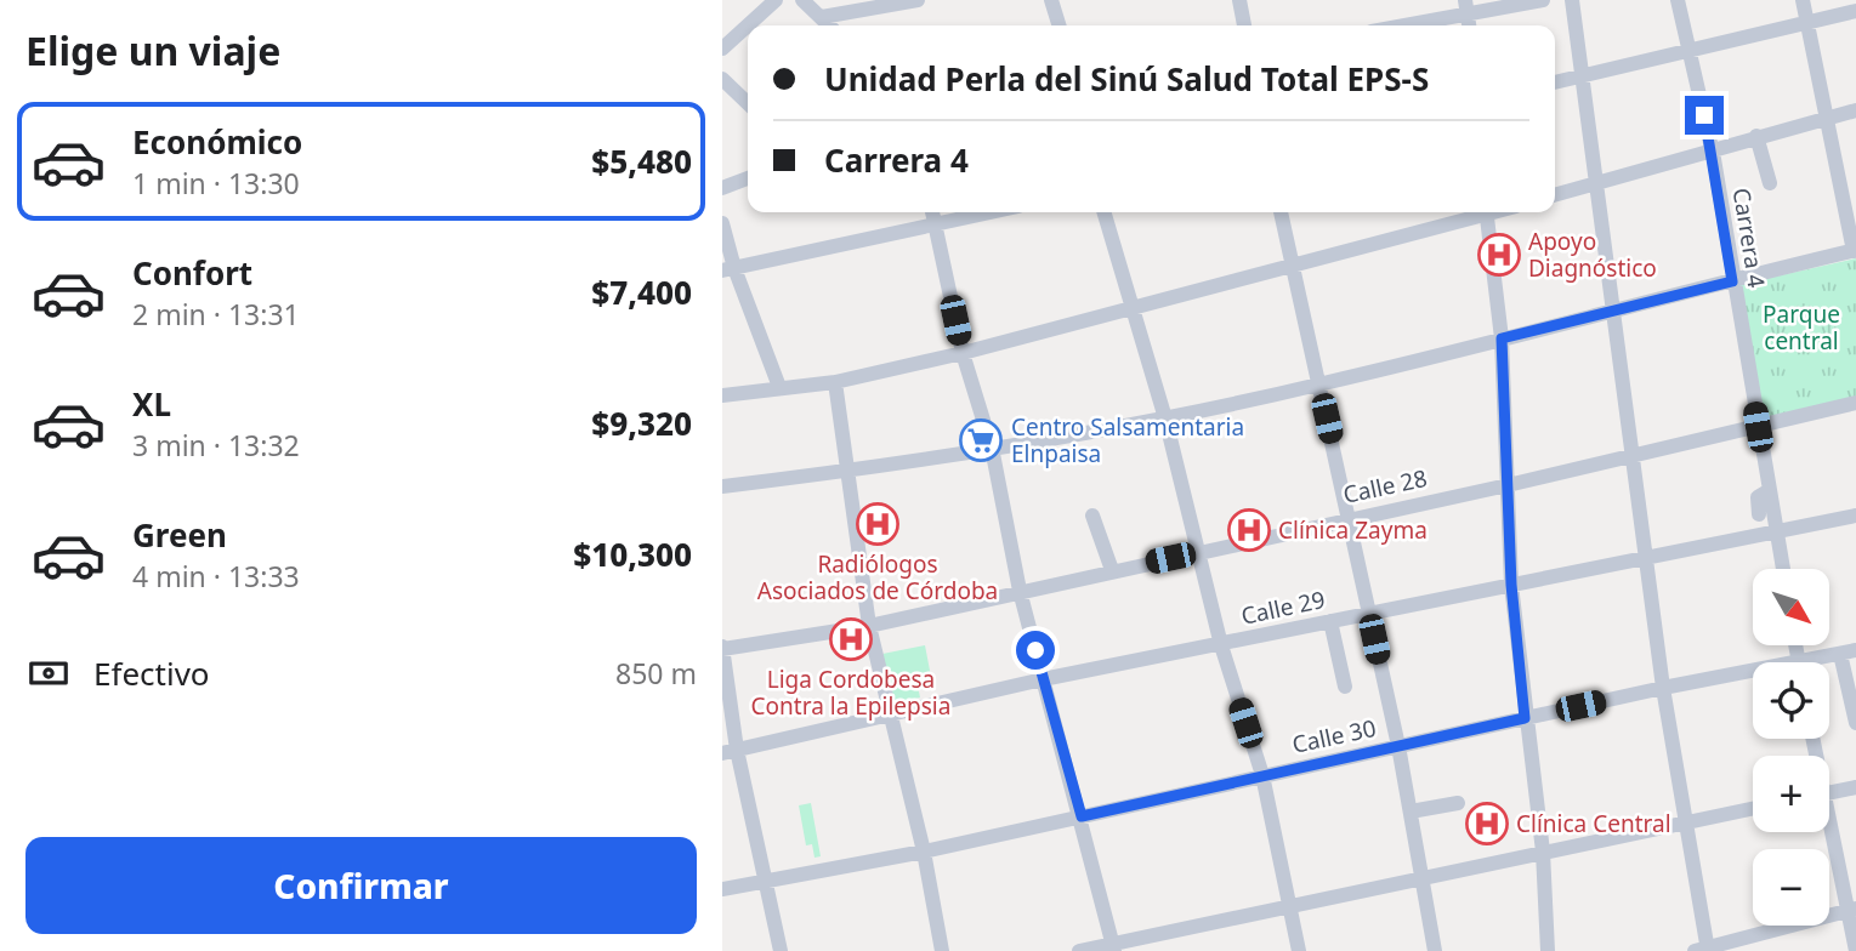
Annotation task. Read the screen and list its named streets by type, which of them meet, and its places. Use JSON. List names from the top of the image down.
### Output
{
  "streets": {
    "street": [
      "Carrera 4",
      "Calle 28",
      "Calle 29",
      "Calle 30"
    ]
  },
  "crossings": [
    ["Carrera 4", "Calle 28"],
    ["Carrera 4", "Calle 29"]
  ],
  "parks": ["Parque central"],
  "places": {
    "hospital": [
      "Apoyo Diagnóstico",
      "Radiólogos Asociados de Córdoba",
      "Clínica Zayma",
      "Liga Cordobesa Contra la Epilepsia",
      "Clínica Central"
    ],
    "supermarket": ["Centro Salsamentaria Elnpaisa"]
  },
  "north": "bottom right",
  "page": {
    "heading": "Elige un viaje",
    "banner": ["Unidad Perla del Sinú Salud Total EPS-S", "Carrera 4"],
    "list": [
      {
        "name": "Económico",
        "note": "1 min · 13:30",
        "value": "$5,480"
      },
      {
        "name": "Confort",
        "note": "2 min · 13:31",
        "value": "$7,400"
      },
      {
        "name": "XL",
        "note": "3 min · 13:32",
        "value": "$9,320"
      },
      {
        "name": "Green",
        "note": "4 min · 13:33",
        "value": "$10,300"
      }
    ],
    "map_buttons": ["+", "−"],
    "pay": ["Efectivo", "850 m"],
    "buttons": "Confirmar"
  }
}
